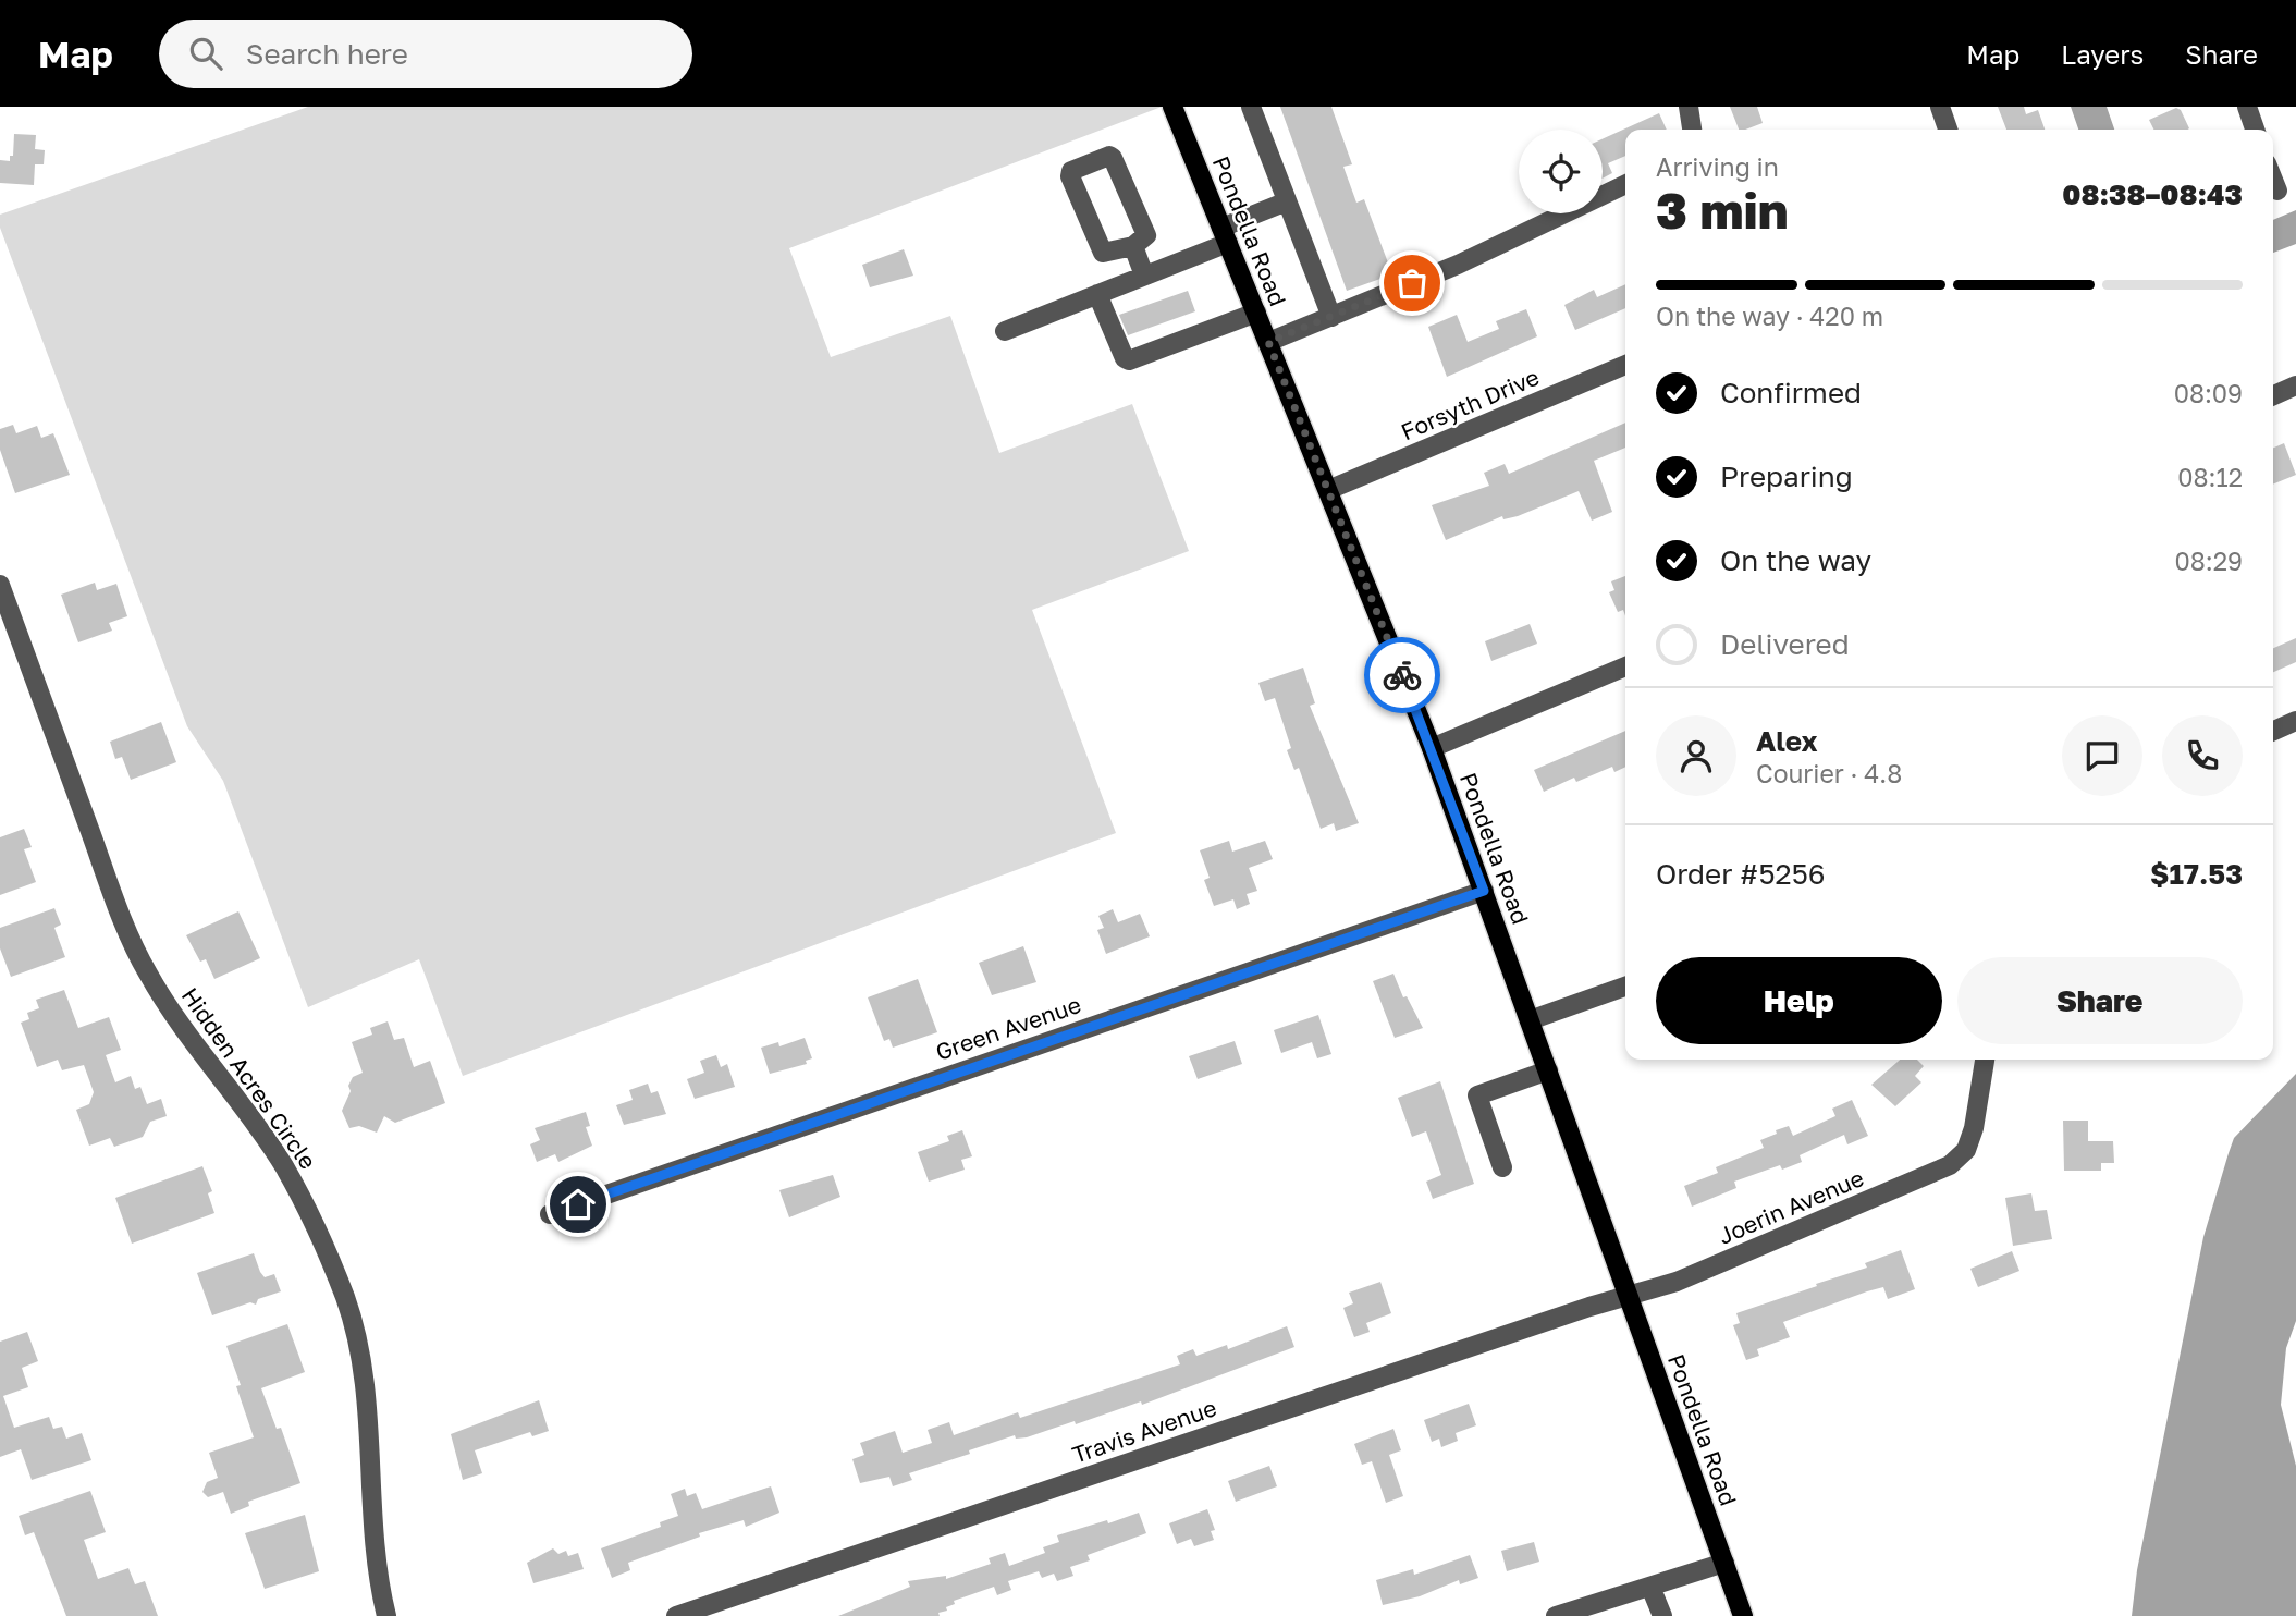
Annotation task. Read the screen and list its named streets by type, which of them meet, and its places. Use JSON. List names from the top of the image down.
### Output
{
  "streets": {
    "main road": ["Pondella Road"],
    "street": [
      "Forsyth Drive",
      "Green Avenue",
      "Hidden Acres Circle",
      "Joerin Avenue",
      "Travis Avenue"
    ]
  },
  "crossings": [
    ["Pondella Road", "Forsyth Drive"],
    ["Pondella Road", "Green Avenue"],
    ["Pondella Road", "Joerin Avenue"],
    ["Pondella Road", "Travis Avenue"],
    ["Joerin Avenue", "Travis Avenue"]
  ],
  "page": {
    "header": "Map",
    "search": "Search here",
    "nav": ["Map", "Layers", "Share"],
    "heading": ["3 min", "Arriving in", "08:38–08:43"],
    "panel": [
      "Alex",
      "Courier · 4.8",
      "Order #5256",
      "$17.53"
    ],
    "bar": "On the way · 420 m",
    "list": [
      ["Confirmed", "08:09"],
      ["Preparing", "08:12"],
      ["On the way", "08:29"],
      "Delivered"
    ],
    "buttons": ["Help", "Share"]
  }
}
